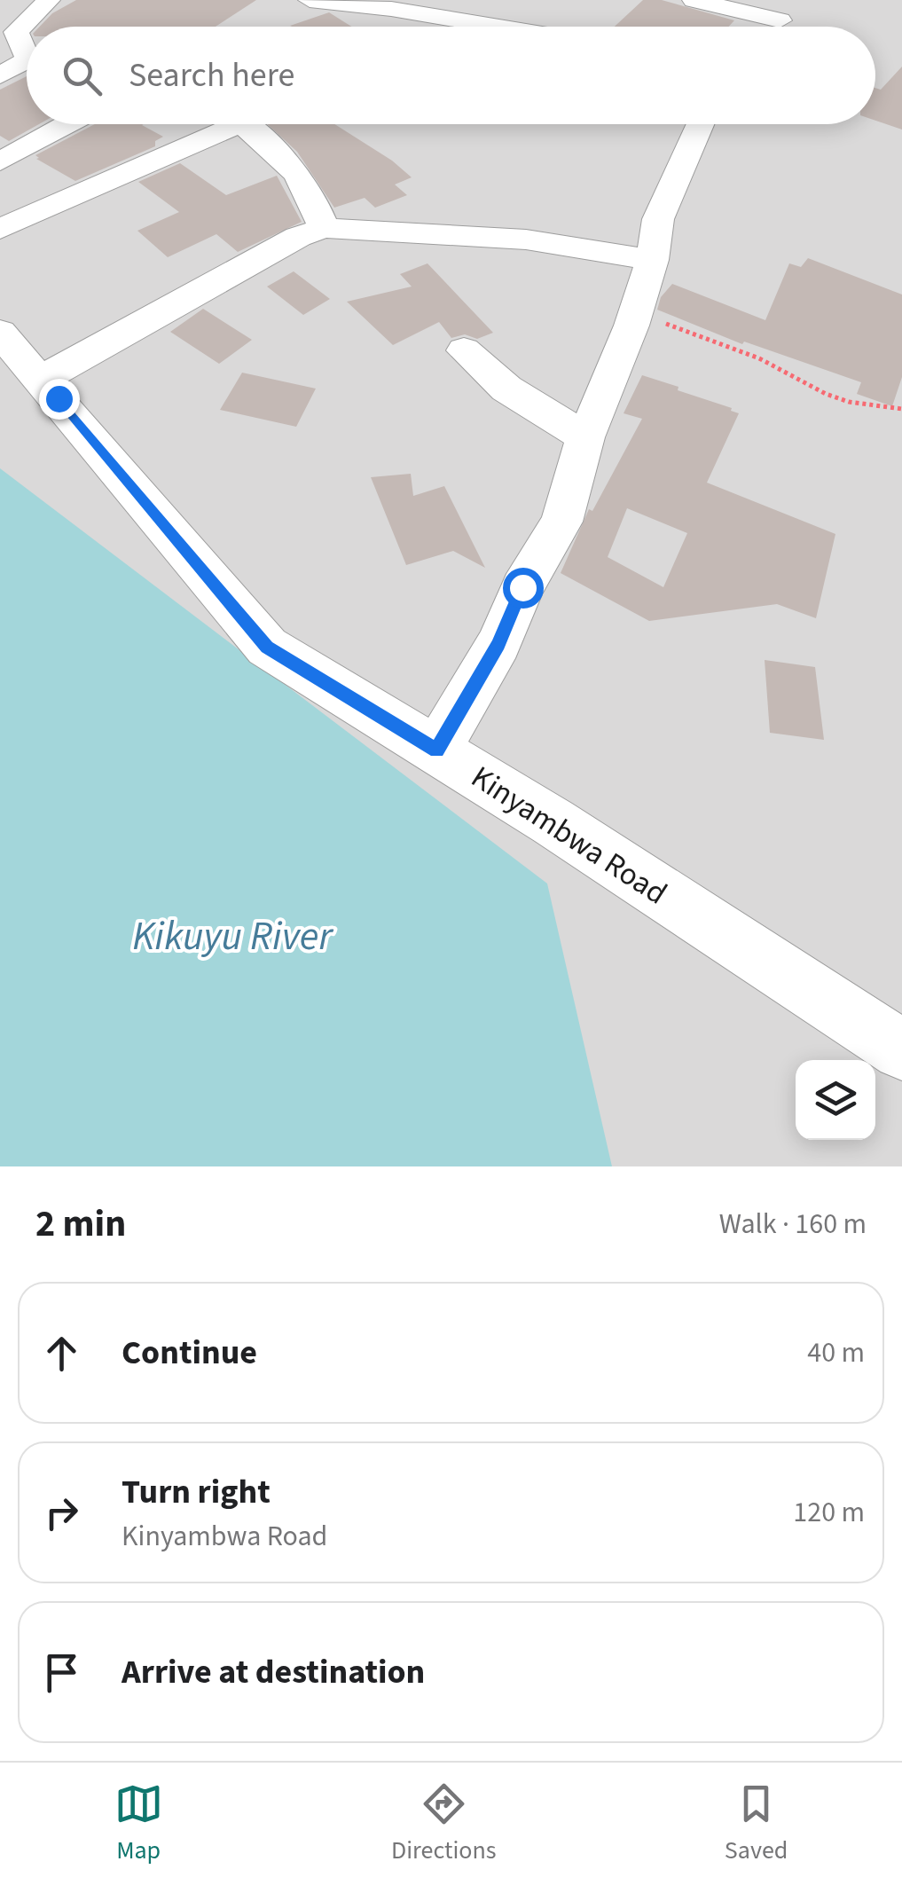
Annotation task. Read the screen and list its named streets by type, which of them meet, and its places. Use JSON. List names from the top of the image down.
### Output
{
  "streets": {
    "street": ["Kinyambwa Road"]
  },
  "water": ["Kikuyu River"],
  "page": {
    "search": "Search here",
    "heading": ["2 min", "Walk · 160 m"],
    "list": [
      ["Continue", "40 m"],
      ["Turn right", "Kinyambwa Road", "120 m"],
      "Arrive at destination"
    ],
    "nav": ["Map", "Directions", "Saved"]
  }
}
